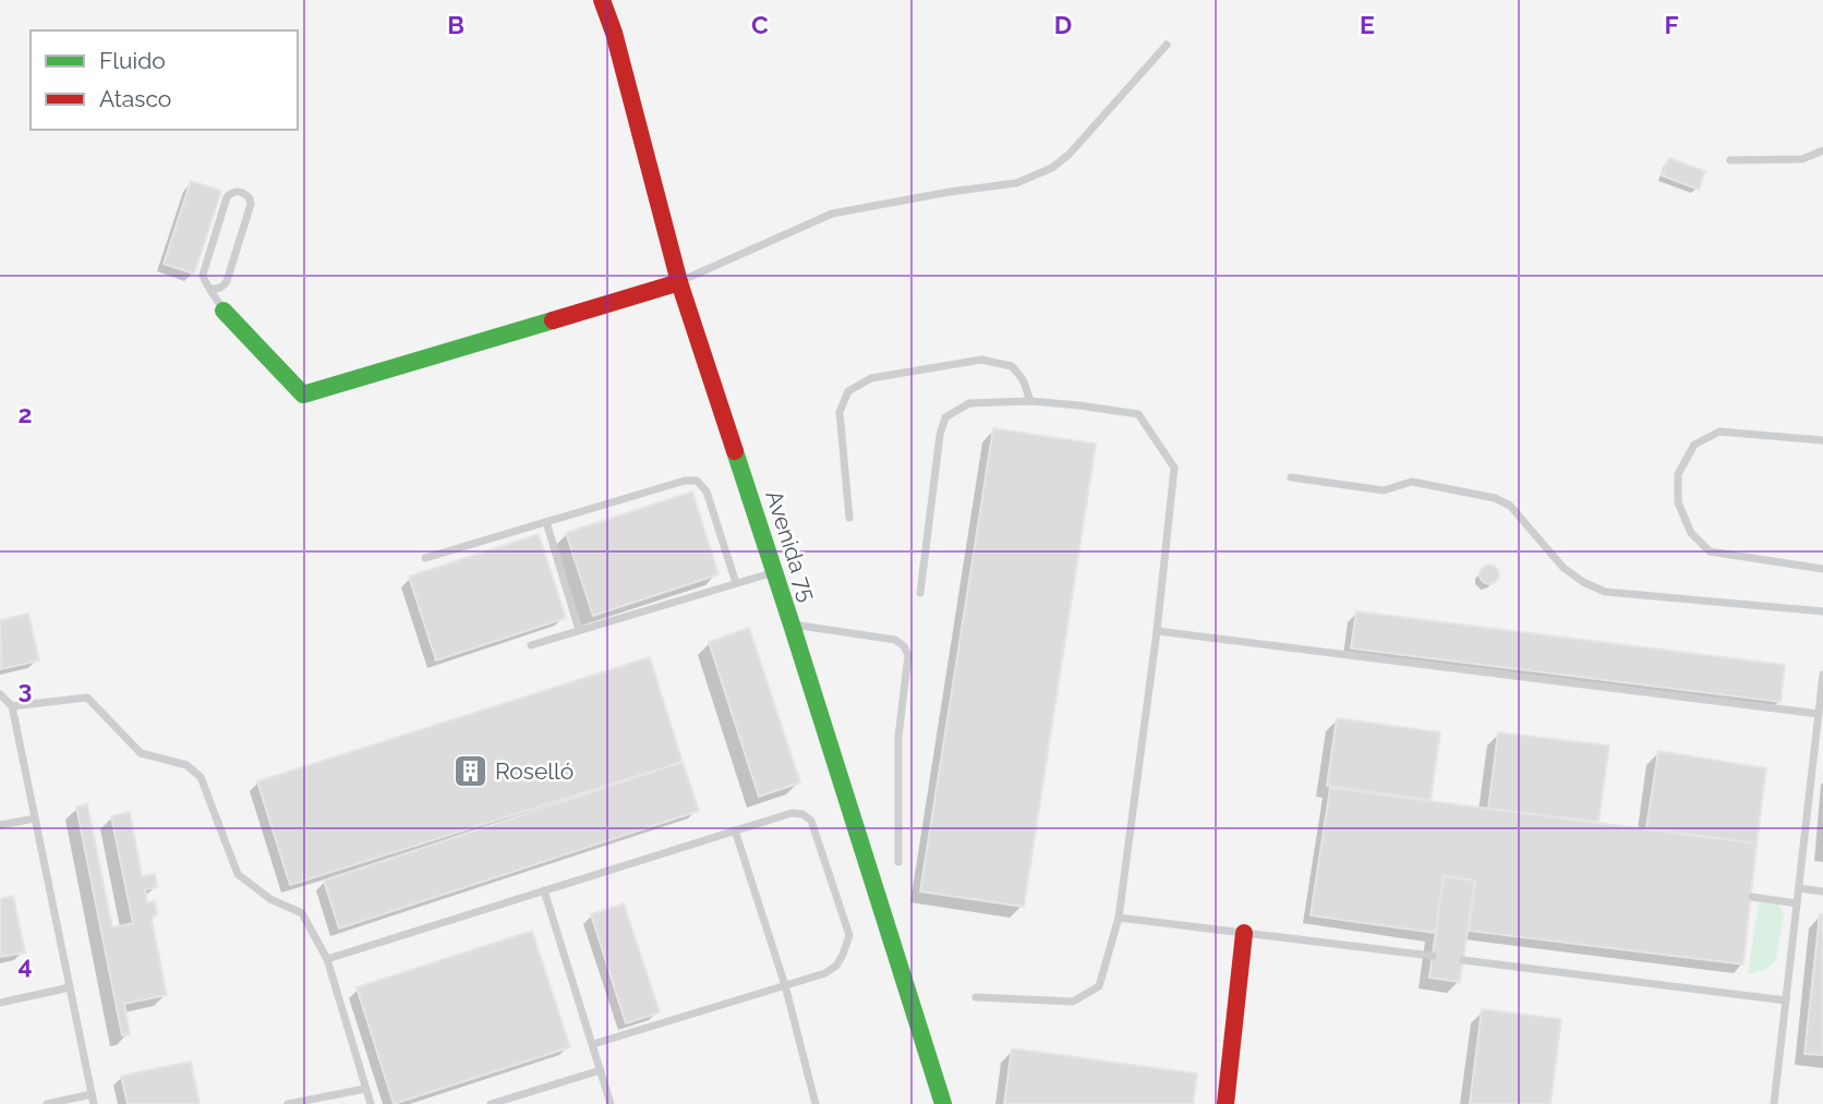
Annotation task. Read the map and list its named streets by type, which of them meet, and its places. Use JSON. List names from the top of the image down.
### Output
{
  "streets": {
    "street": ["Avenida 75"]
  },
  "places": {
    "building": ["Roselló"]
  },
  "legend": ["Fluido", "Atasco"],
  "grid": {
    "columns": [
      "B",
      "C",
      "D",
      "E",
      "F"
    ],
    "rows": ["2", "3", "4"]
  }
}
